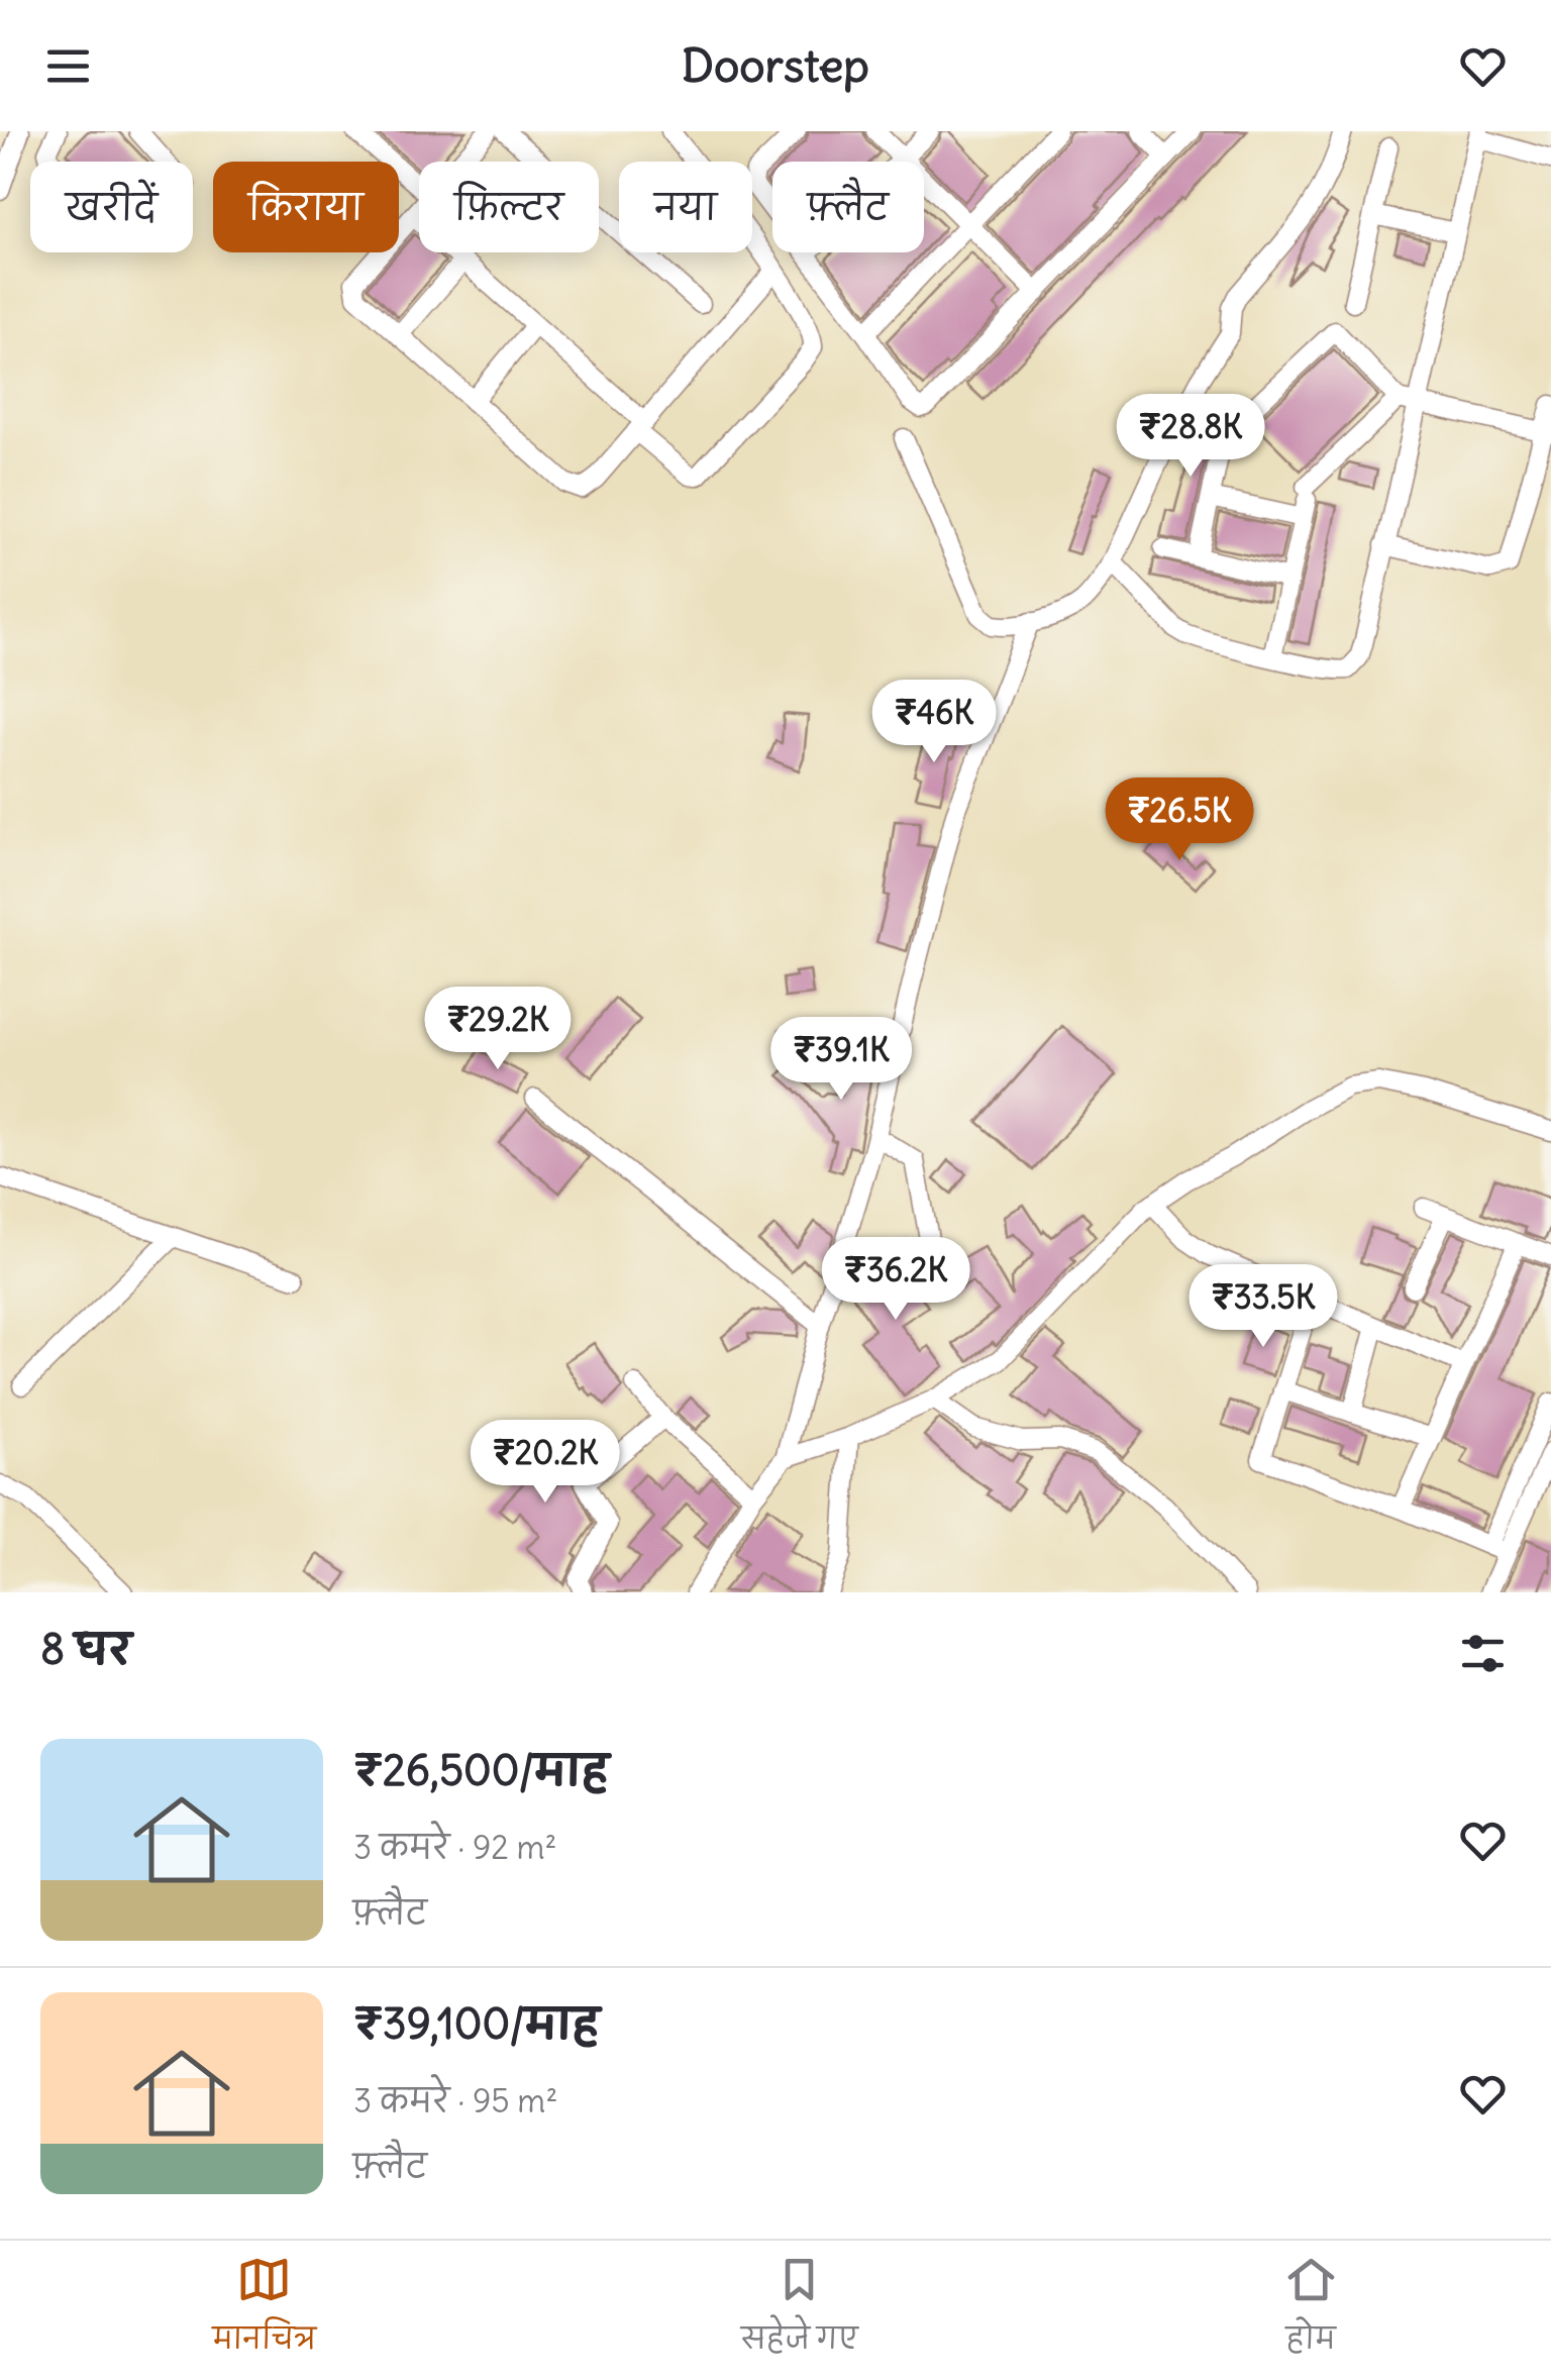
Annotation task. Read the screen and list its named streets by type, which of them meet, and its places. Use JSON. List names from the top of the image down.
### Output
{
  "page": {
    "header": "Doorstep",
    "chip": [
      "खरीदें",
      "किराया",
      "फ़िल्टर",
      "नया",
      "फ़्लैट"
    ],
    "price": [
      "₹28.8K",
      "₹46K",
      "₹26.5K",
      "₹29.2K",
      "₹39.1K",
      "₹36.2K",
      "₹33.5K",
      "₹20.2K"
    ],
    "heading": "8 घर",
    "list": [
      {
        "name": "₹26,500/माह",
        "note": "3 कमरे · 92 m² · फ़्लैट"
      },
      {
        "name": "₹39,100/माह",
        "note": "3 कमरे · 95 m² · फ़्लैट"
      }
    ],
    "tabs": ["मानचित्र", "सहेजे गए", "होम"]
  }
}
